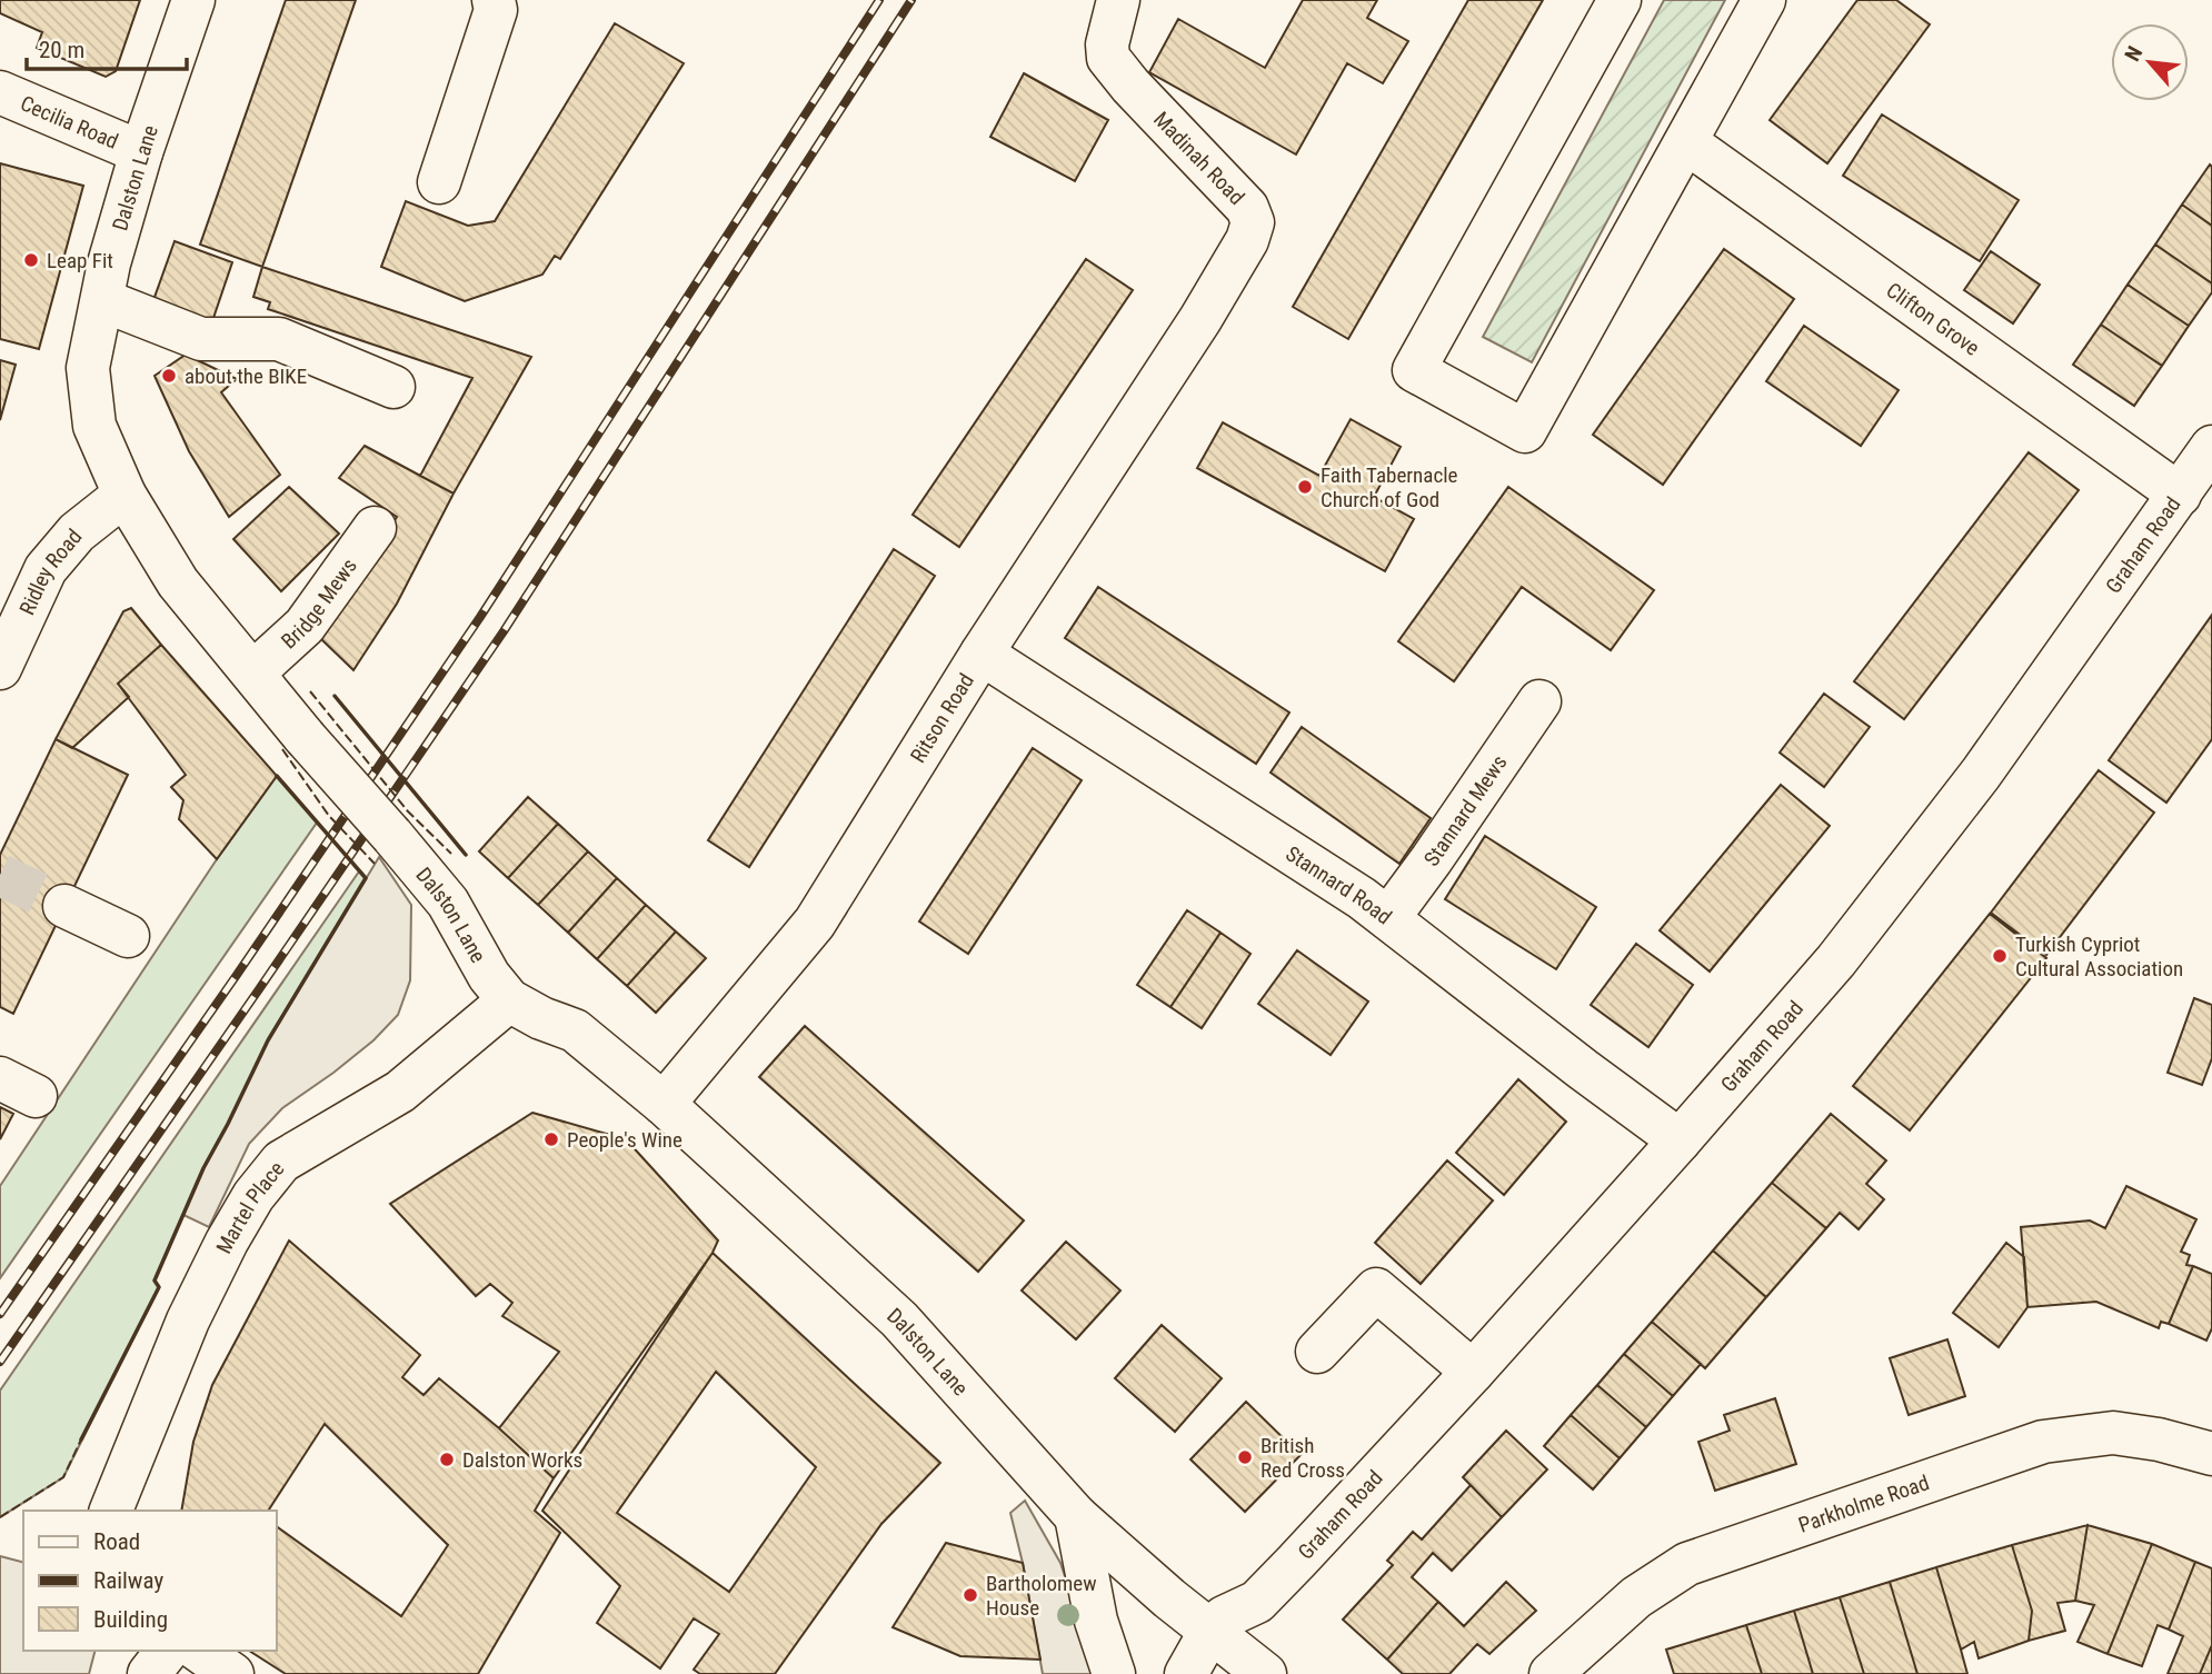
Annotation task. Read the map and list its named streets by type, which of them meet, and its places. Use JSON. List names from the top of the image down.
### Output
{
  "streets": {
    "street": [
      "Cecilia Road",
      "Madinah Road",
      "Dalston Lane",
      "Clifton Grove",
      "Graham Road",
      "Ridley Road",
      "Bridge Mews",
      "Ritson Road",
      "Stannard Mews",
      "Stannard Road",
      "Martel Place",
      "Parkholme Road"
    ]
  },
  "crossings": [
    ["Cecilia Road", "Dalston Lane"],
    ["Madinah Road", "Ritson Road"],
    ["Dalston Lane", "Graham Road"],
    ["Dalston Lane", "Ridley Road"],
    ["Dalston Lane", "Bridge Mews"],
    ["Dalston Lane", "Ritson Road"],
    ["Dalston Lane", "Martel Place"],
    ["Clifton Grove", "Graham Road"],
    ["Graham Road", "Stannard Road"],
    ["Ritson Road", "Stannard Road"],
    ["Stannard Mews", "Stannard Road"]
  ],
  "places": [
    "Leap Fit",
    "about the BIKE",
    "Faith Tabernacle Church of God",
    "Turkish Cypriot Cultural Association",
    "People's Wine",
    "British Red Cross",
    "Dalston Works",
    "Bartholomew House"
  ],
  "legend": ["Road", "Railway", "Building"],
  "scale_bar": "20 m",
  "north": "top left"
}
